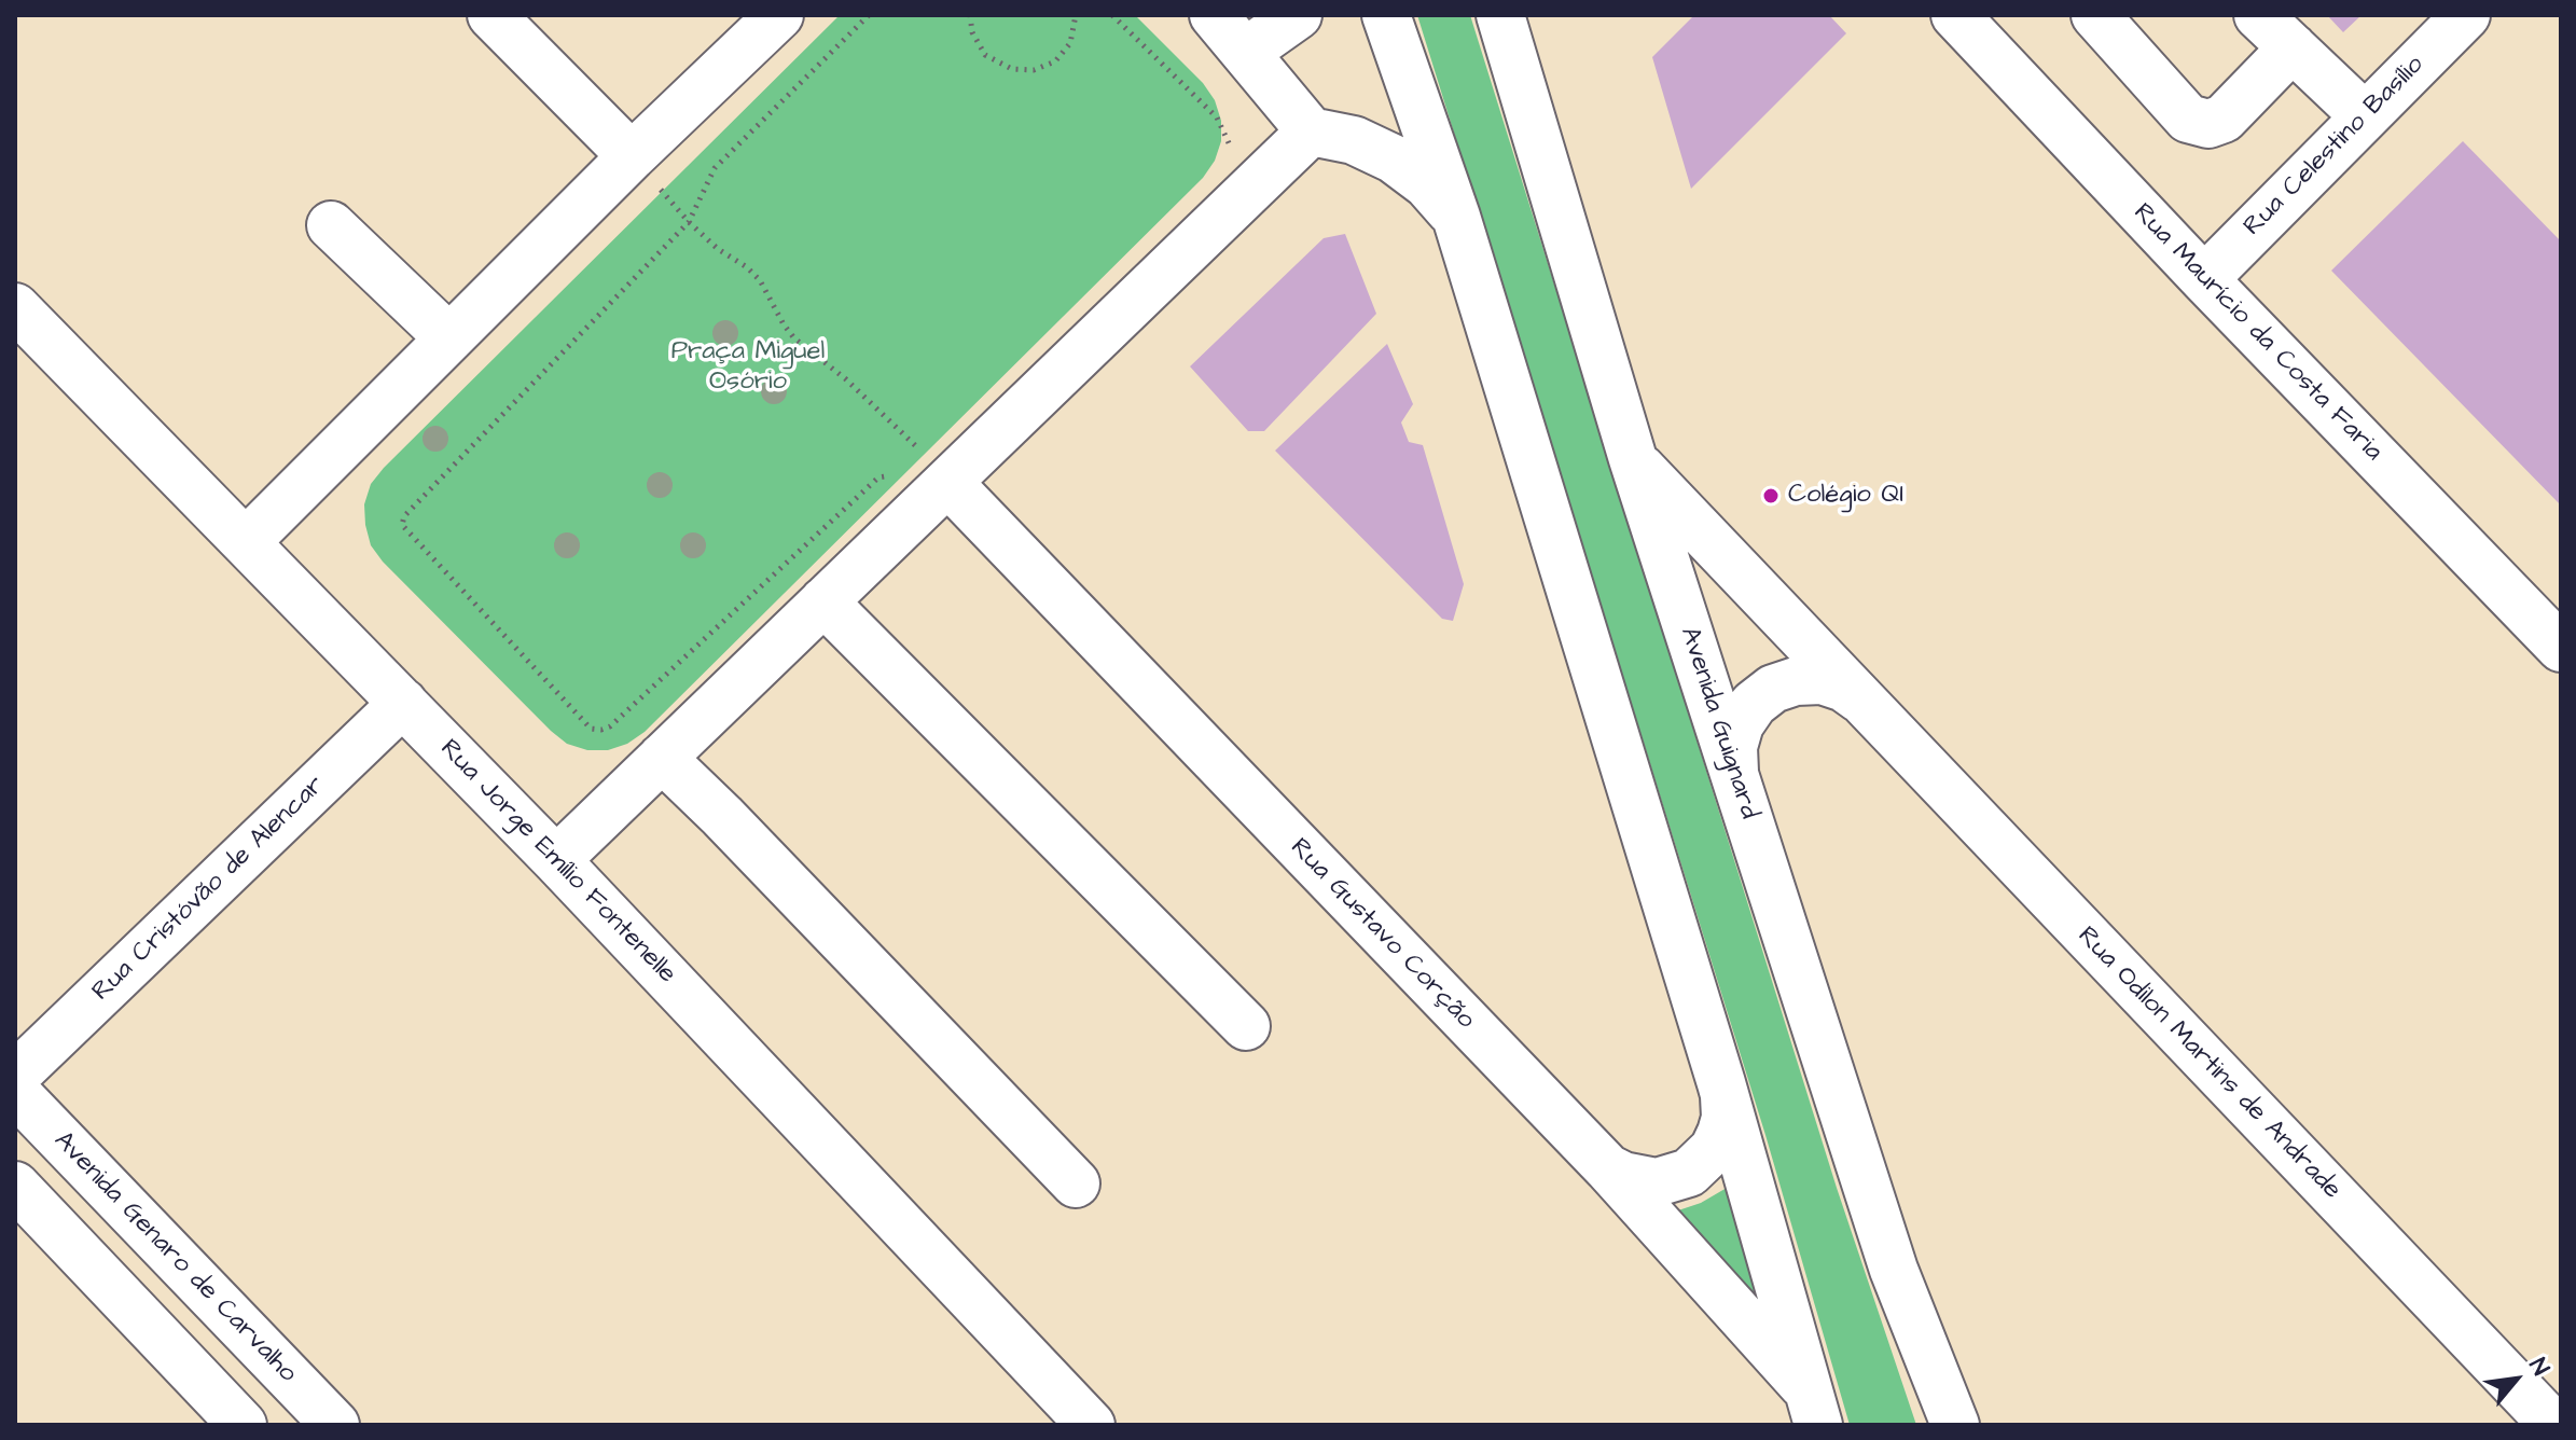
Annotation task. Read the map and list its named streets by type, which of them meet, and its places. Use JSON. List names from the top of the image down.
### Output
{
  "streets": {
    "street": [
      "Rua Celestino Basílio",
      "Rua Maurício da Costa Faria",
      "Avenida Guignard",
      "Rua Jorge Emílio Fontenelle",
      "Rua Cristóvão de Alencar",
      "Rua Gustavo Corção",
      "Rua Odilon Martins de Andrade",
      "Avenida Genaro de Carvalho"
    ]
  },
  "crossings": [
    ["Rua Celestino Basílio", "Rua Maurício da Costa Faria"],
    ["Avenida Guignard", "Rua Odilon Martins de Andrade"],
    ["Rua Jorge Emílio Fontenelle", "Rua Cristóvão de Alencar"]
  ],
  "parks": ["Praça Miguel Osório"],
  "places": ["Colégio QI"],
  "north": "top right"
}
